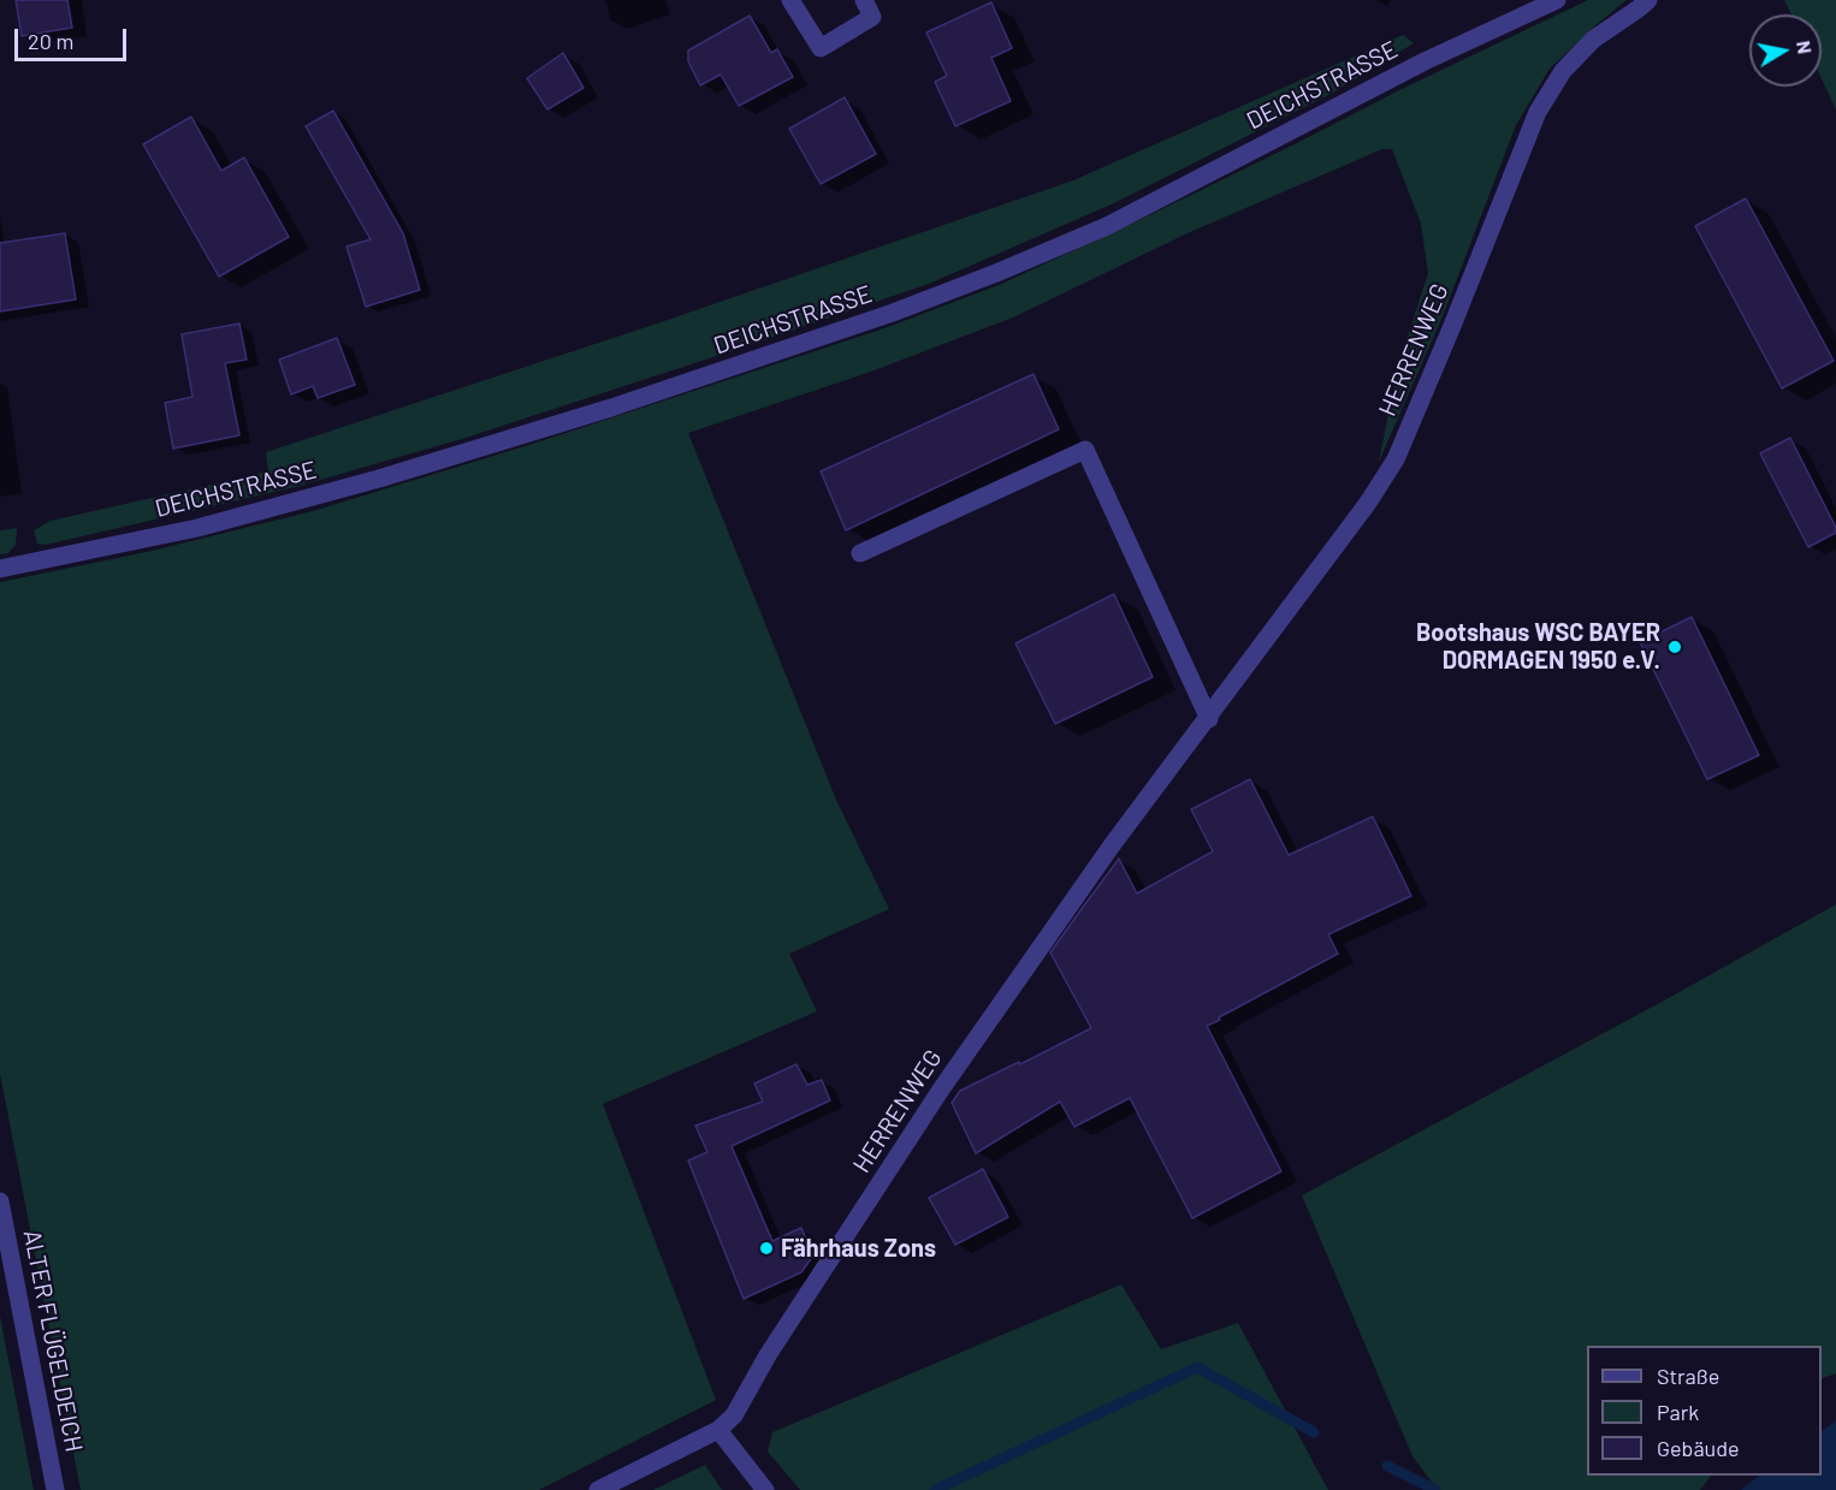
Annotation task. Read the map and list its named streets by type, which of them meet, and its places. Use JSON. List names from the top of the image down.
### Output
{
  "streets": {
    "street": ["DEICHSTRASSE", "HERRENWEG", "ALTER FLÜGELDEICH"]
  },
  "places": ["Bootshaus WSC BAYER DORMAGEN 1950 e.V.", "Fährhaus Zons"],
  "legend": ["Straße", "Park", "Gebäude"],
  "scale_bar": "20 m",
  "north": "right"
}
